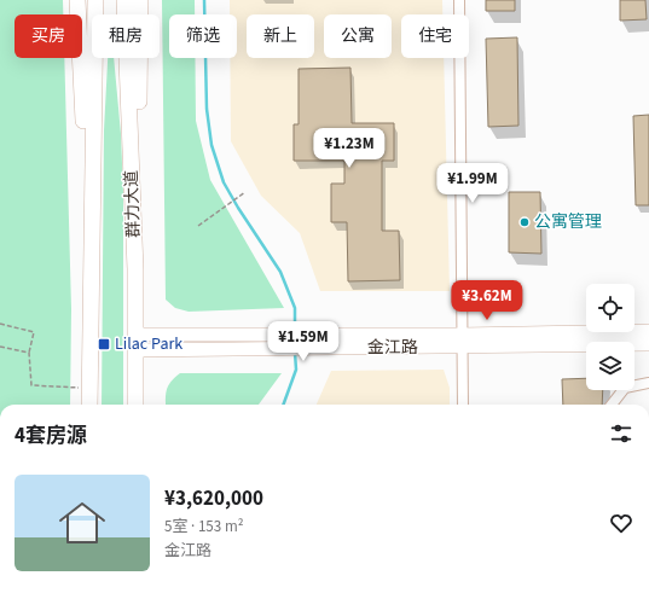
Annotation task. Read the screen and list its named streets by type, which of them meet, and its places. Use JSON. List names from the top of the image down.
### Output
{
  "streets": {
    "main road": ["群力大道"],
    "street": ["金江路"]
  },
  "crossings": [
    ["群力大道", "金江路"]
  ],
  "places": {
    "other": ["公寓管理"],
    "transit": ["Lilac Park"]
  },
  "page": {
    "chip": [
      "买房",
      "租房",
      "筛选",
      "新上",
      "公寓",
      "住宅"
    ],
    "price": [
      "¥1.23M",
      "¥1.99M",
      "¥3.62M",
      "¥1.59M"
    ],
    "heading": "4套房源",
    "list": [
      {
        "name": "¥3,620,000",
        "note": "5室 · 153 m² · 金江路"
      }
    ]
  }
}
